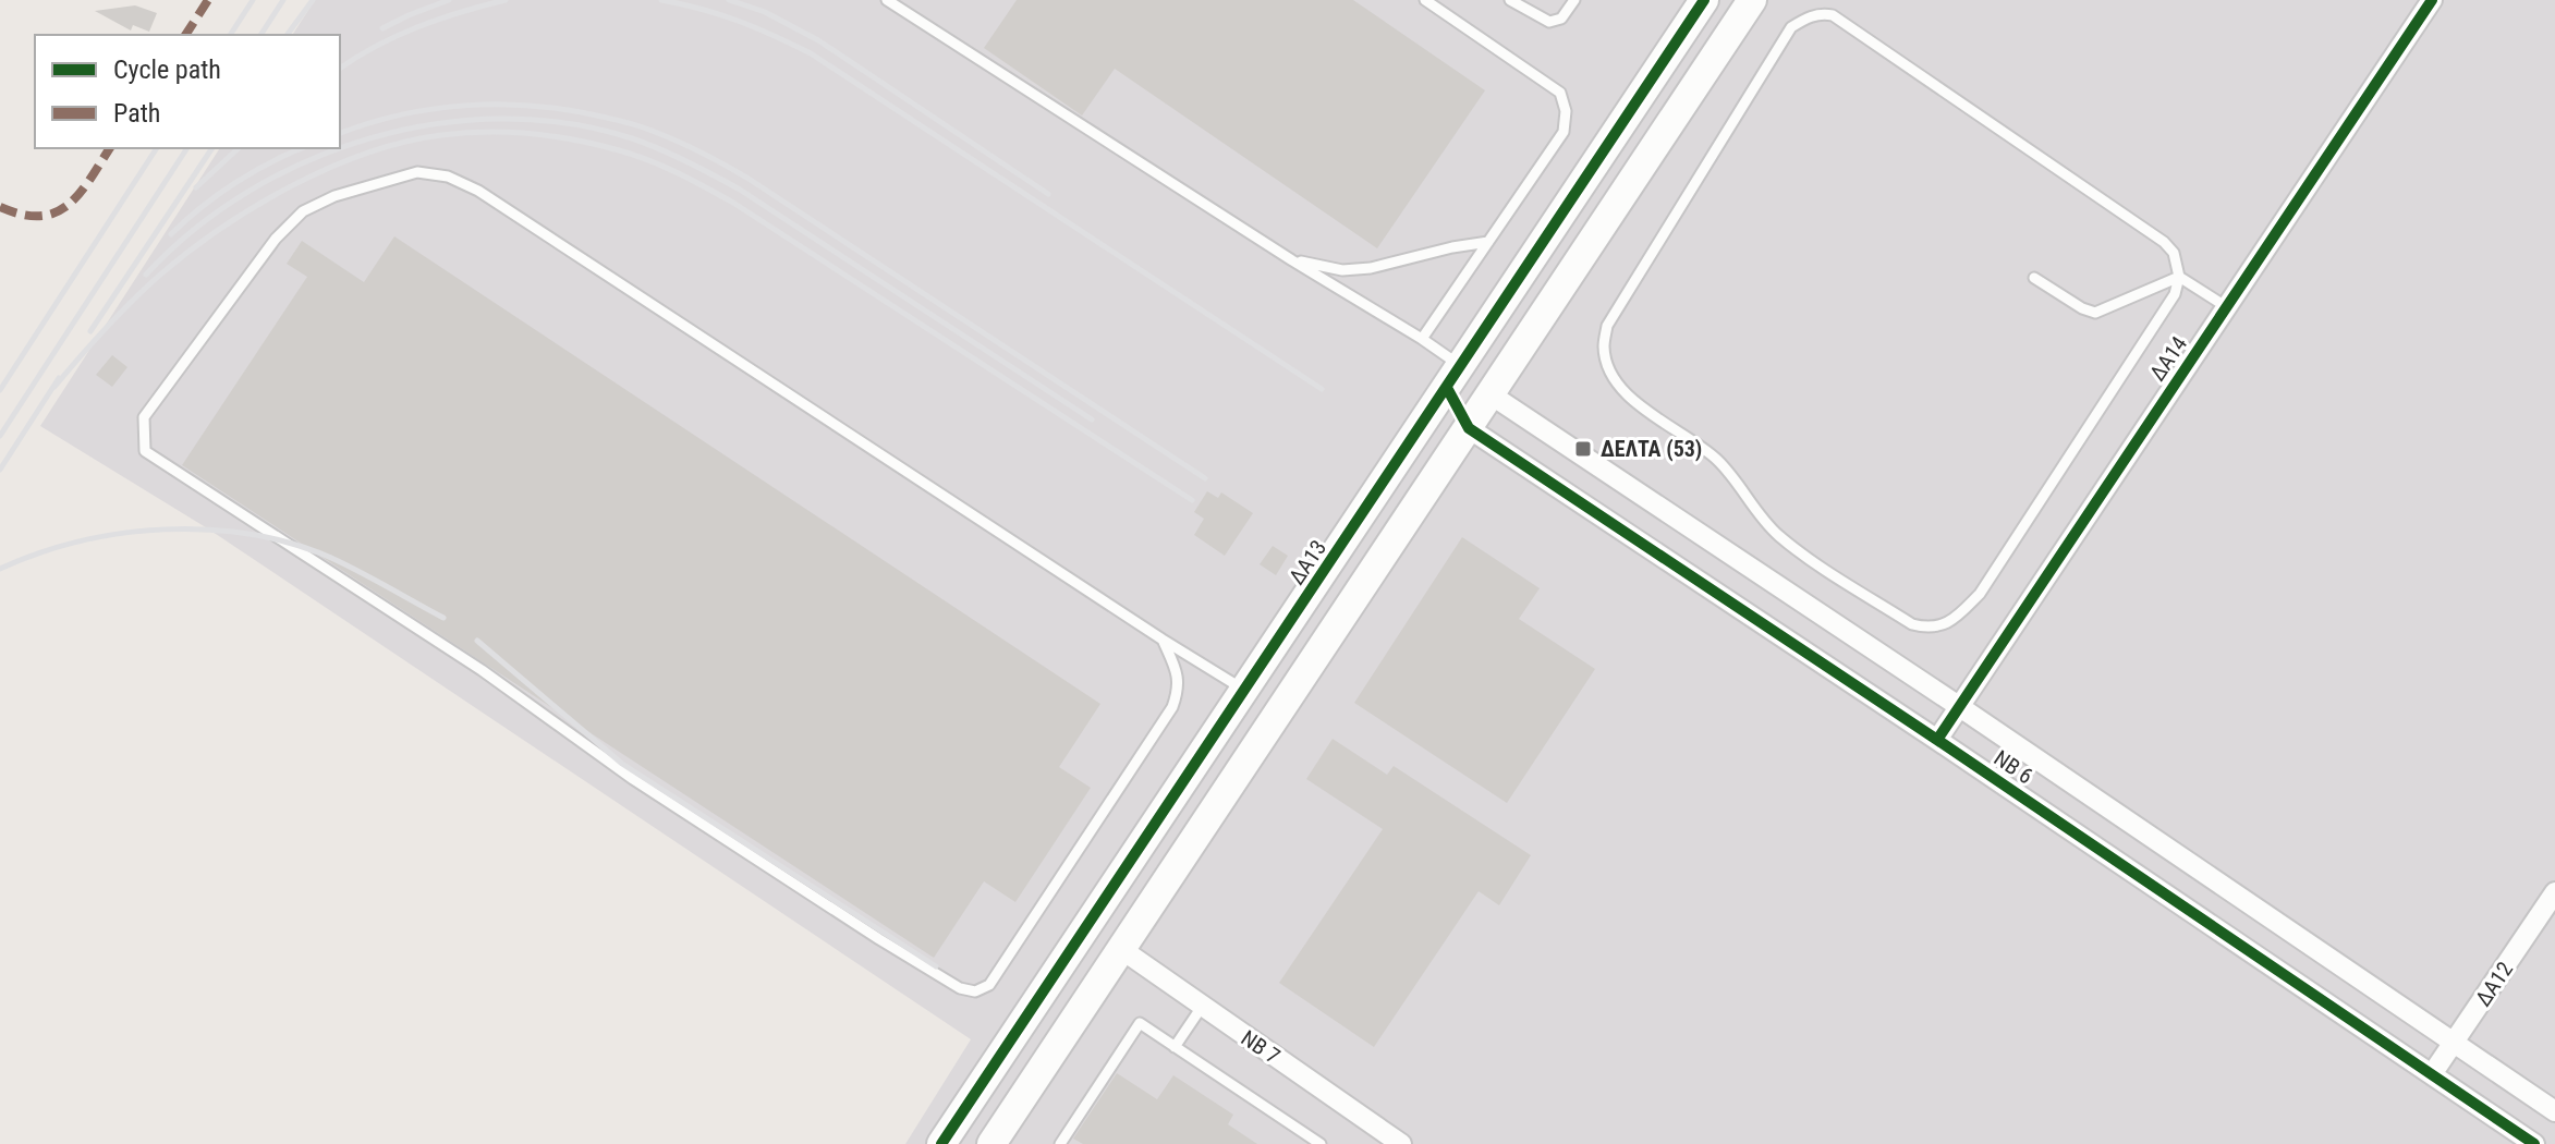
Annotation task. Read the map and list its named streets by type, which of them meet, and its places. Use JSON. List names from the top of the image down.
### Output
{
  "streets": {
    "street": [
      "ΔΑ14",
      "ΔΑ13",
      "ΝΒ 6",
      "ΔΑ12",
      "ΝΒ 7"
    ]
  },
  "crossings": [
    ["ΔΑ14", "ΝΒ 6"],
    ["ΝΒ 6", "ΔΑ12"]
  ],
  "places": {
    "transit": ["ΔΕΛΤΑ (53)"]
  },
  "legend": ["Cycle path", "Path"]
}
